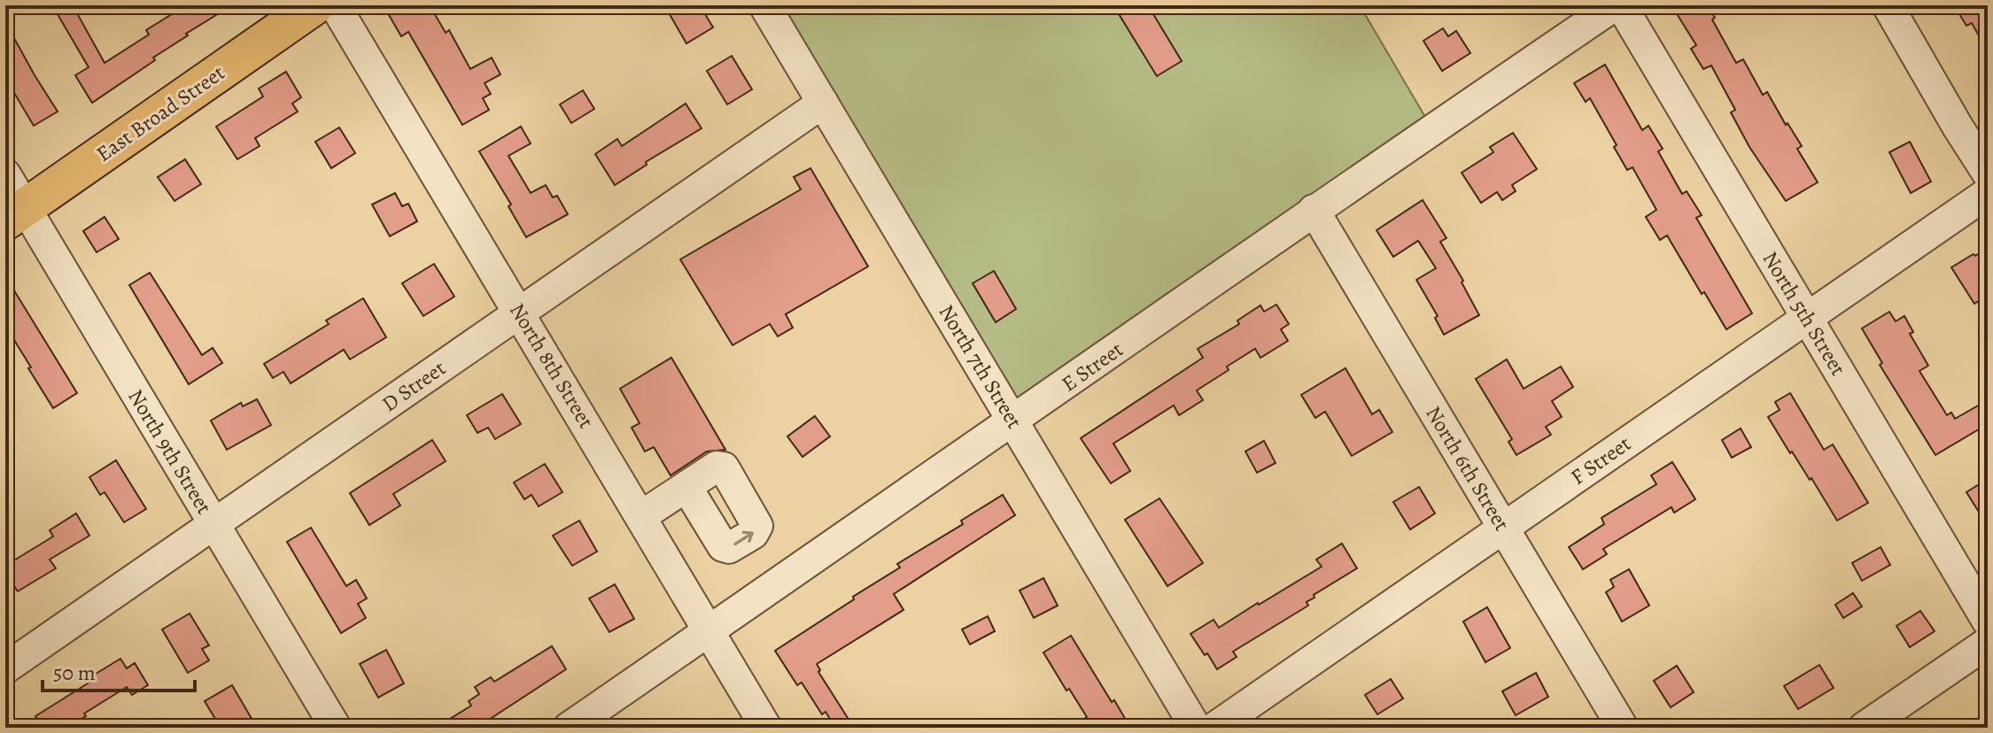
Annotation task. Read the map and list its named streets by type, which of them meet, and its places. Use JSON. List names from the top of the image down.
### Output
{
  "streets": {
    "main road": ["East Broad Street"],
    "street": [
      "North 5th Street",
      "North 8th Street",
      "North 7th Street",
      "E Street",
      "D Street",
      "North 9th Street",
      "F Street",
      "North 6th Street"
    ]
  },
  "crossings": [
    ["East Broad Street", "North 9th Street"],
    ["North 5th Street", "F Street"],
    ["North 8th Street", "E Street"],
    ["North 8th Street", "D Street"],
    ["North 7th Street", "E Street"],
    ["North 7th Street", "D Street"],
    ["E Street", "North 6th Street"],
    ["D Street", "North 9th Street"],
    ["F Street", "North 6th Street"]
  ],
  "scale_bar": "50 m"
}
